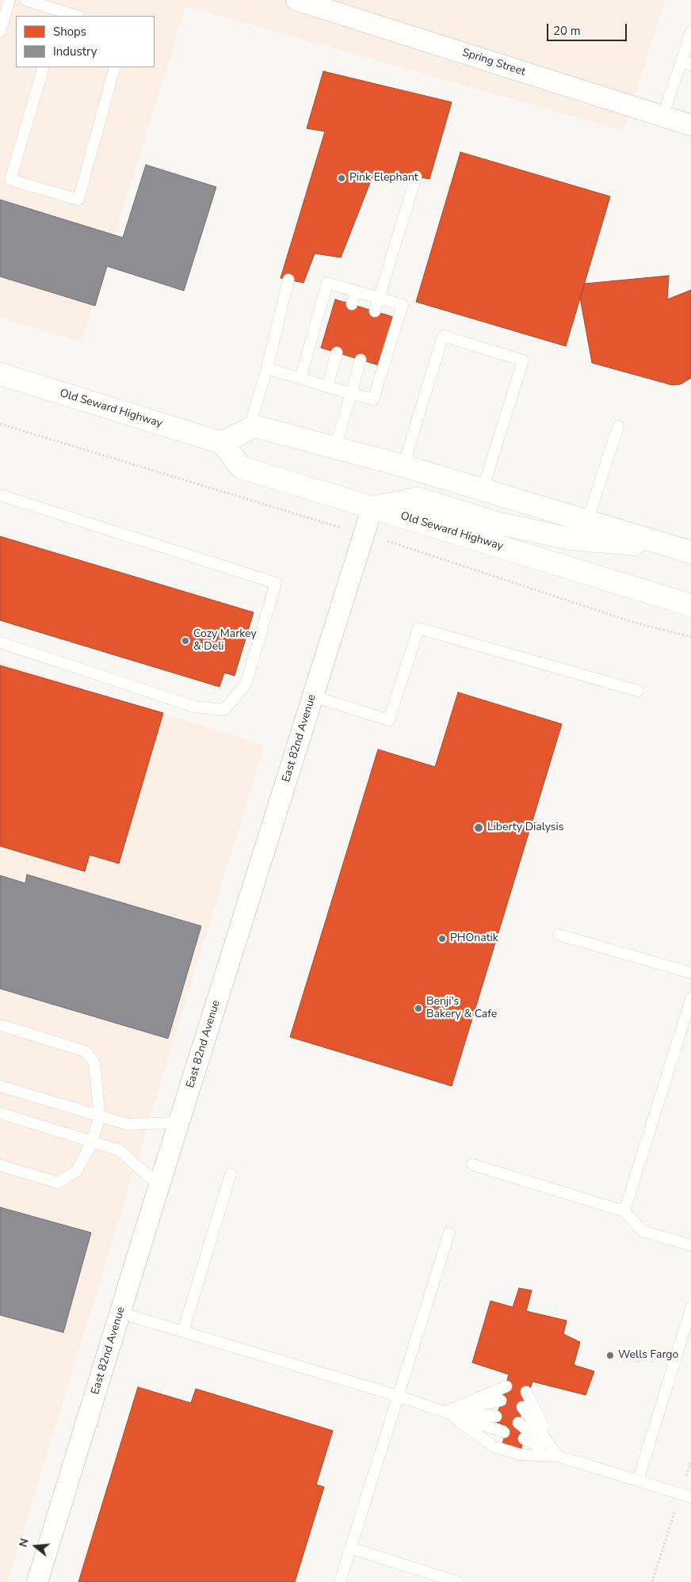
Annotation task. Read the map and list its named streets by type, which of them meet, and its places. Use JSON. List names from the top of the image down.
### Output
{
  "streets": {
    "main road": ["Old Seward Highway"],
    "street": ["Spring Street", "East 82nd Avenue"]
  },
  "crossings": [
    ["Old Seward Highway", "East 82nd Avenue"]
  ],
  "places": [
    "Pink Elephant",
    "Cozy Markey & Deli",
    "Liberty Dialysis",
    "PHOnatik",
    "Benji's Bakery & Cafe",
    "Wells Fargo"
  ],
  "legend": ["Shops", "Industry"],
  "scale_bar": "20 m",
  "north": "left"
}
